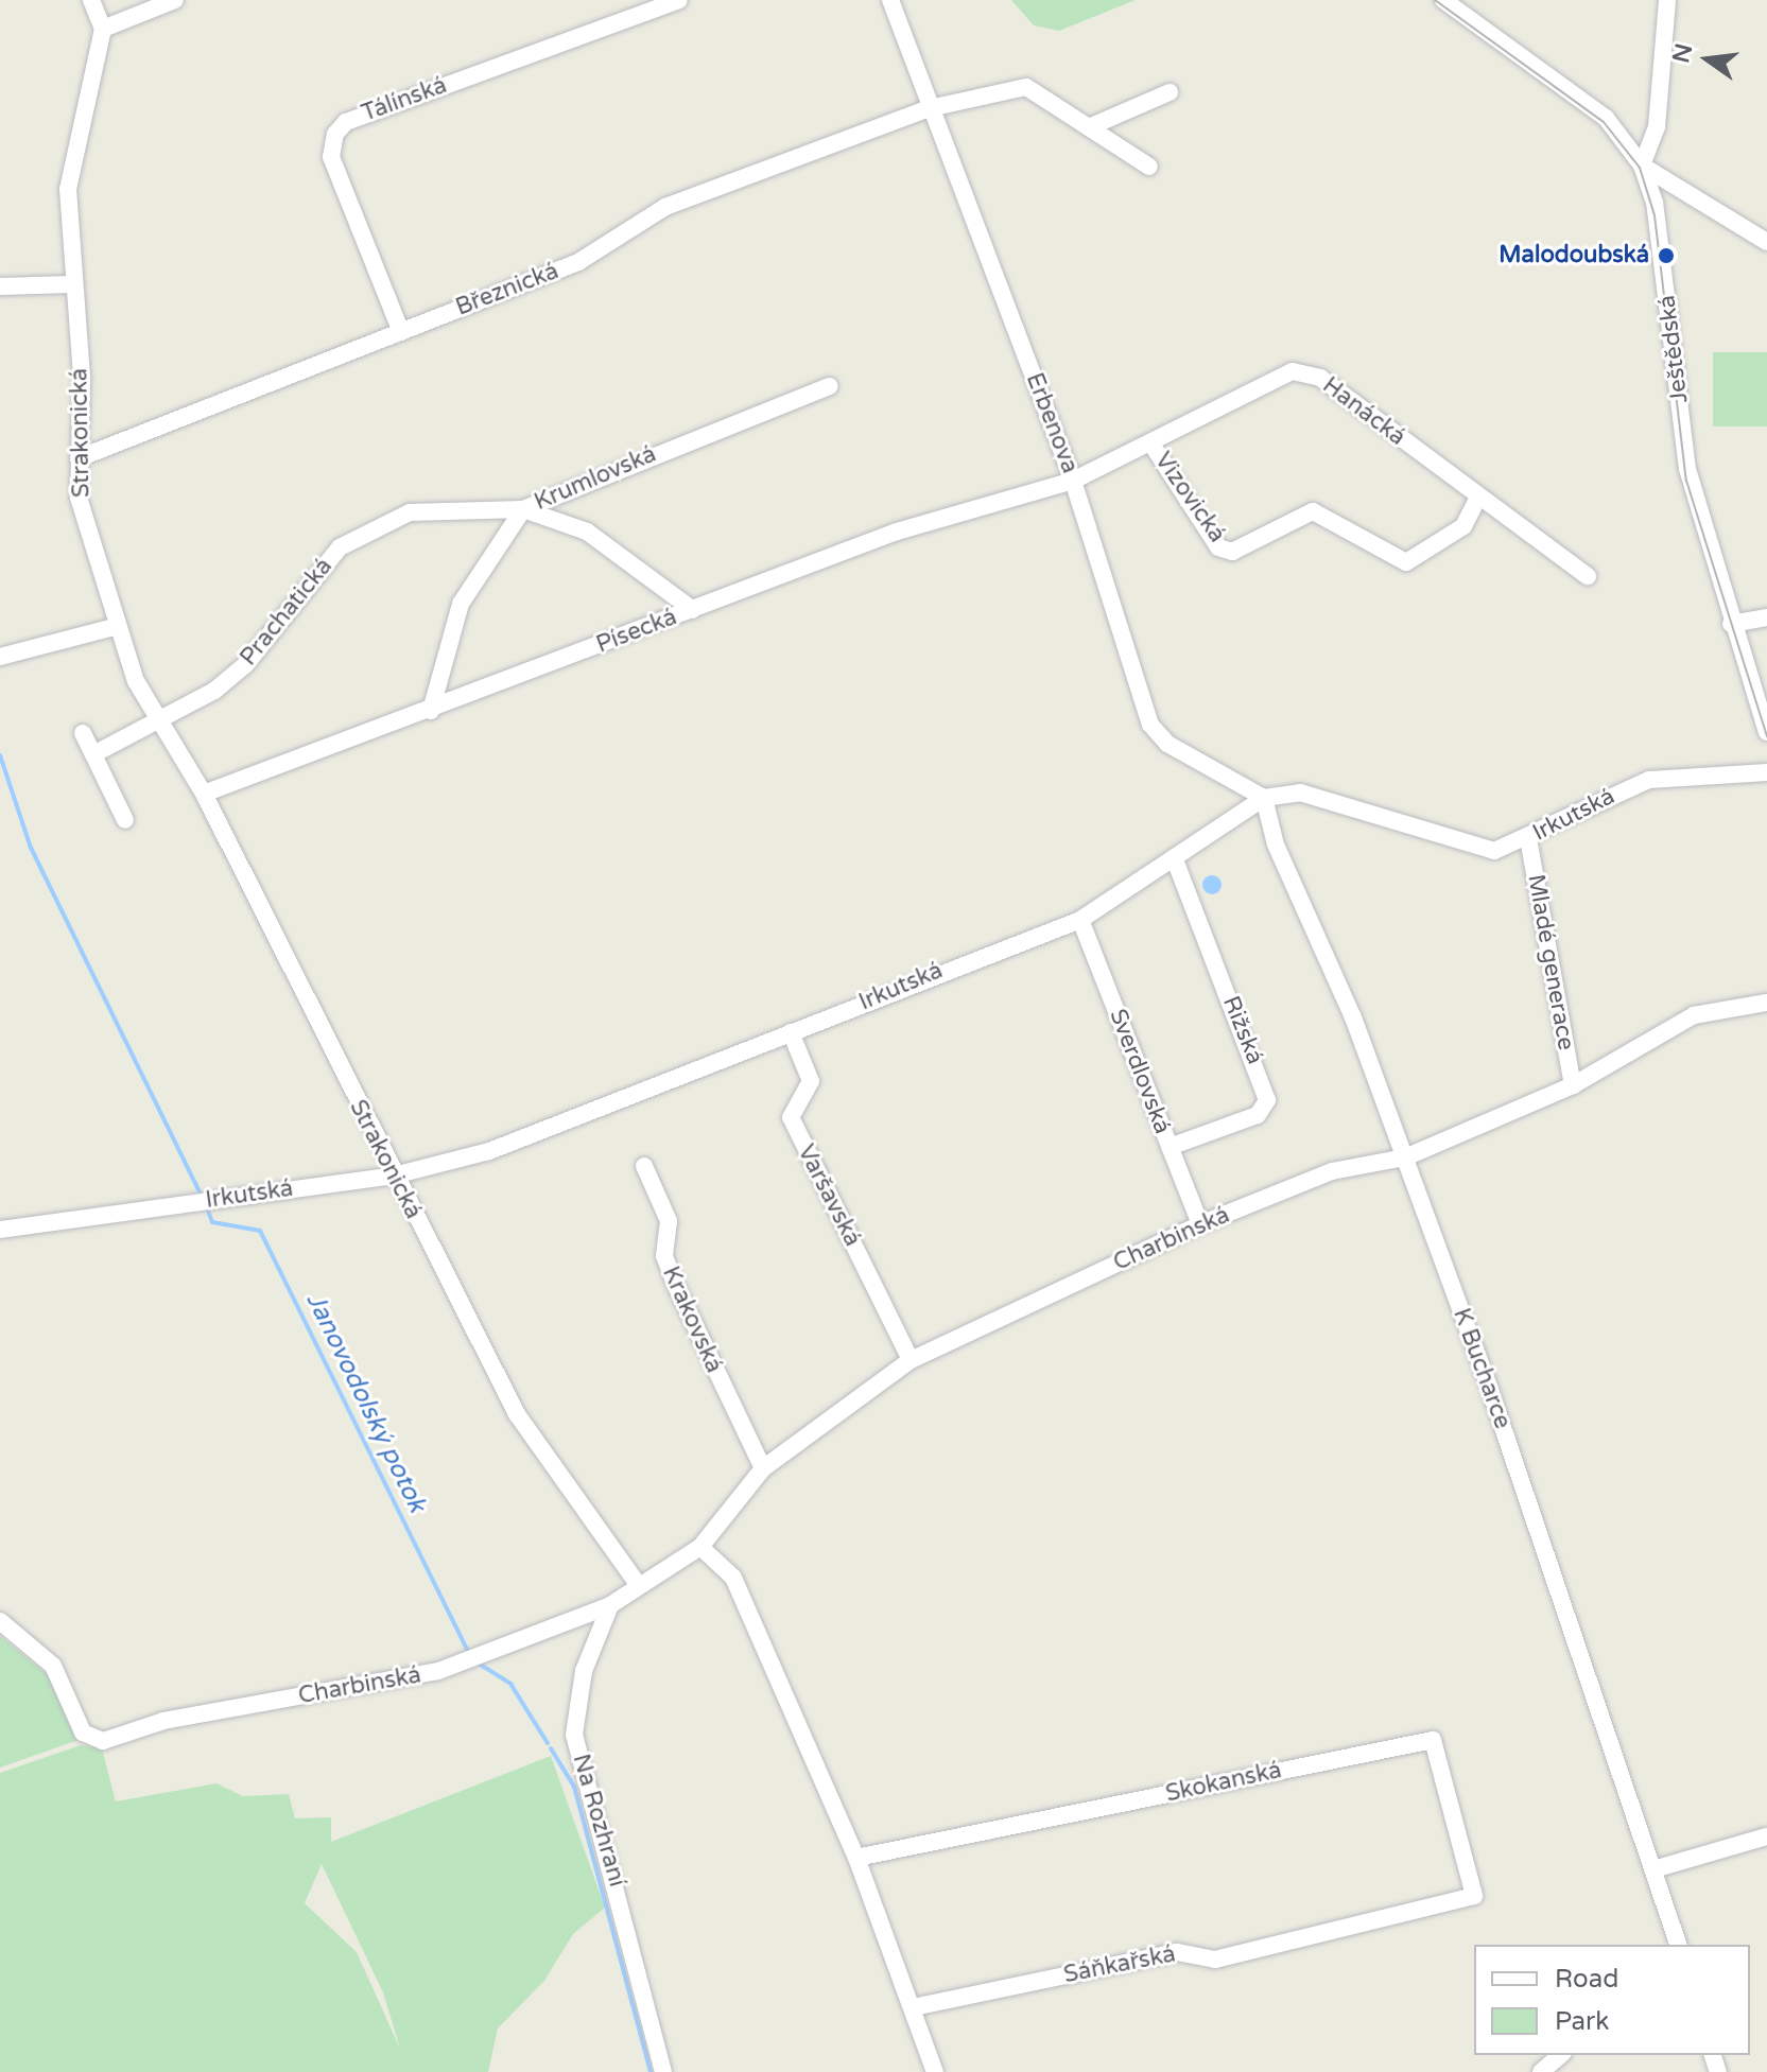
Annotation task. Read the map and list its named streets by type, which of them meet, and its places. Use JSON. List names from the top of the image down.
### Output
{
  "streets": {
    "street": [
      "Tálínská",
      "Březnická",
      "Ještědská",
      "Hanácká",
      "Erbenova",
      "Strakonická",
      "Krumlovská",
      "Vizovická",
      "Prachatická",
      "Písecká",
      "Irkutská",
      "Mladé generace",
      "Rižská",
      "Sverdlovská",
      "Varšavská",
      "Charbinská",
      "Krakovská",
      "K Bucharce",
      "Skokanská",
      "Na Rozhraní",
      "Sáňkařská"
    ]
  },
  "crossings": [
    ["Tálínská", "Březnická"],
    ["Březnická", "Erbenova"],
    ["Březnická", "Strakonická"],
    ["Hanácká", "Erbenova"],
    ["Hanácká", "Vizovická"],
    ["Hanácká", "Písecká"],
    ["Erbenova", "Písecká"],
    ["Erbenova", "Irkutská"],
    ["Erbenova", "K Bucharce"],
    ["Strakonická", "Prachatická"],
    ["Strakonická", "Písecká"],
    ["Strakonická", "Irkutská"],
    ["Strakonická", "Charbinská"],
    ["Strakonická", "Na Rozhraní"],
    ["Krumlovská", "Prachatická"],
    ["Krumlovská", "Písecká"],
    ["Prachatická", "Písecká"],
    ["Irkutská", "Mladé generace"],
    ["Irkutská", "Rižská"],
    ["Irkutská", "Sverdlovská"],
    ["Irkutská", "Varšavská"],
    ["Irkutská", "K Bucharce"],
    ["Mladé generace", "Charbinská"],
    ["Rižská", "Sverdlovská"],
    ["Sverdlovská", "Charbinská"],
    ["Varšavská", "Charbinská"],
    ["Charbinská", "Krakovská"],
    ["Charbinská", "K Bucharce"],
    ["Charbinská", "Na Rozhraní"],
    ["Skokanská", "Sáňkařská"]
  ],
  "water": ["Janovodolský potok"],
  "places": ["Malodoubská"],
  "legend": ["Road", "Park"],
  "north": "left"
}
